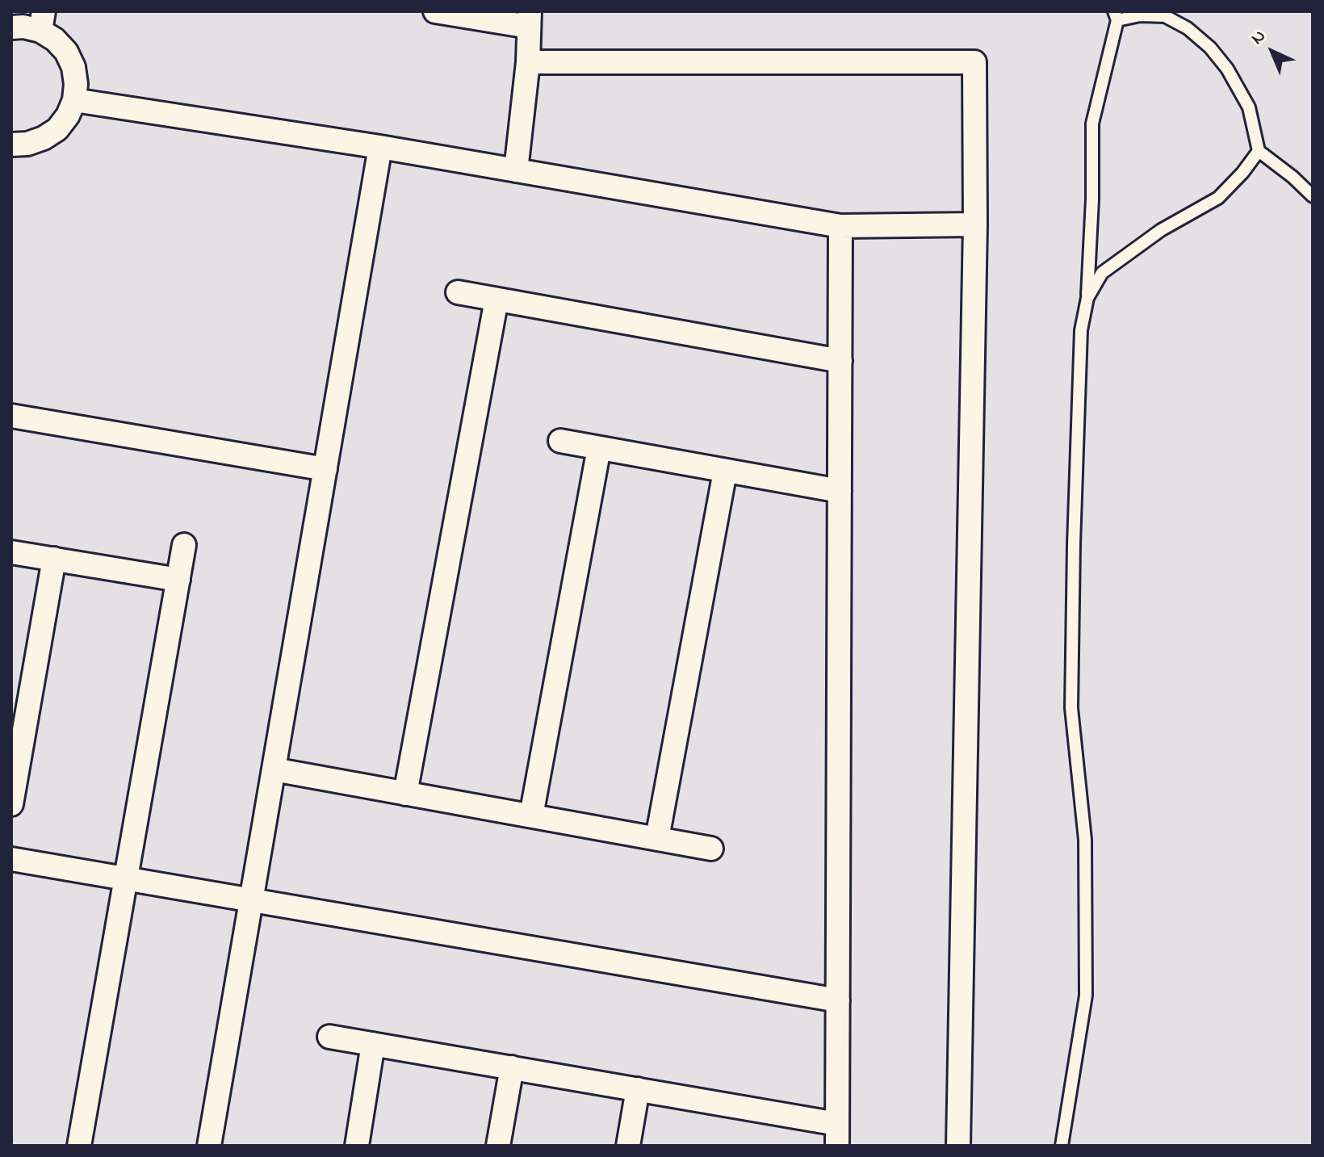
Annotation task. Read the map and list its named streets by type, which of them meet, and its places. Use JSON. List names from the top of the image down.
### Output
{
  "north": "top left"
}
